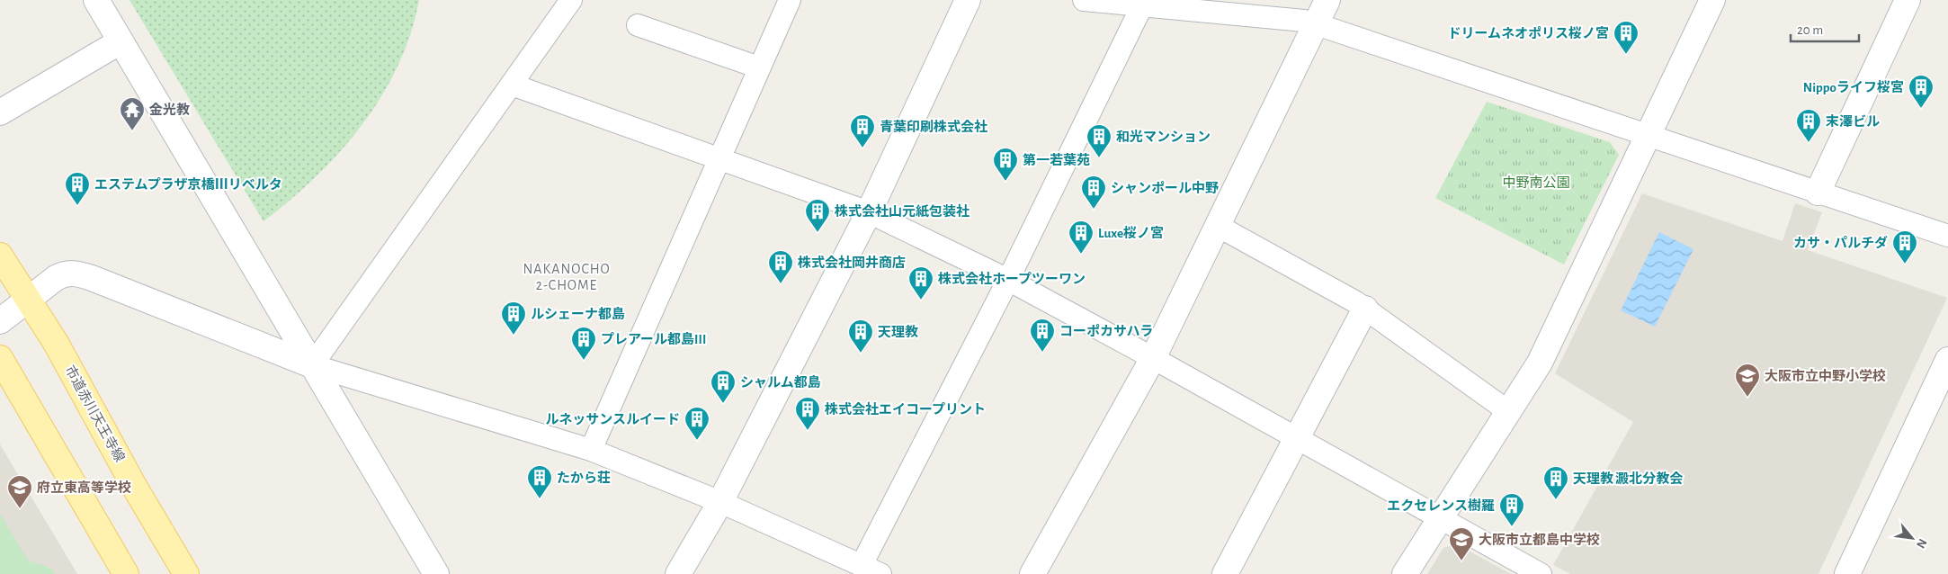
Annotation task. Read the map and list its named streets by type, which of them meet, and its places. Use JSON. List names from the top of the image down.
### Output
{
  "streets": {
    "main road": ["市道赤川天王寺線"]
  },
  "districts": ["NAKANOCHO 2-CHOME"],
  "parks": ["中野南公園"],
  "places": {
    "building": [
      "ドリームネオポリス桜ノ宮",
      "Nippoライフ桜宮",
      "末澤ビル",
      "青葉印刷株式会社",
      "和光マンション",
      "第一若葉苑",
      "エステムプラザ京橋Ⅲリベルタ",
      "シャンポール中野",
      "株式会社山元紙包装社",
      "Luxe桜ノ宮",
      "カサ・パルチダ",
      "株式会社岡井商店",
      "株式会社ホープツーワン",
      "ルシェーナ都島",
      "コーポカサハラ",
      "天理教",
      "プレアール都島III",
      "シャルム都島",
      "株式会社エイコープリント",
      "ルネッサンスルイード",
      "たから荘",
      "天理教 澱北分教会",
      "エクセレンス樹羅"
    ],
    "temple": ["金光教"],
    "school or university": ["大阪市立中野小学校", "府立東高等学校", "大阪市立都島中学校"]
  },
  "scale_bar": "20 m",
  "north": "bottom right"
}
